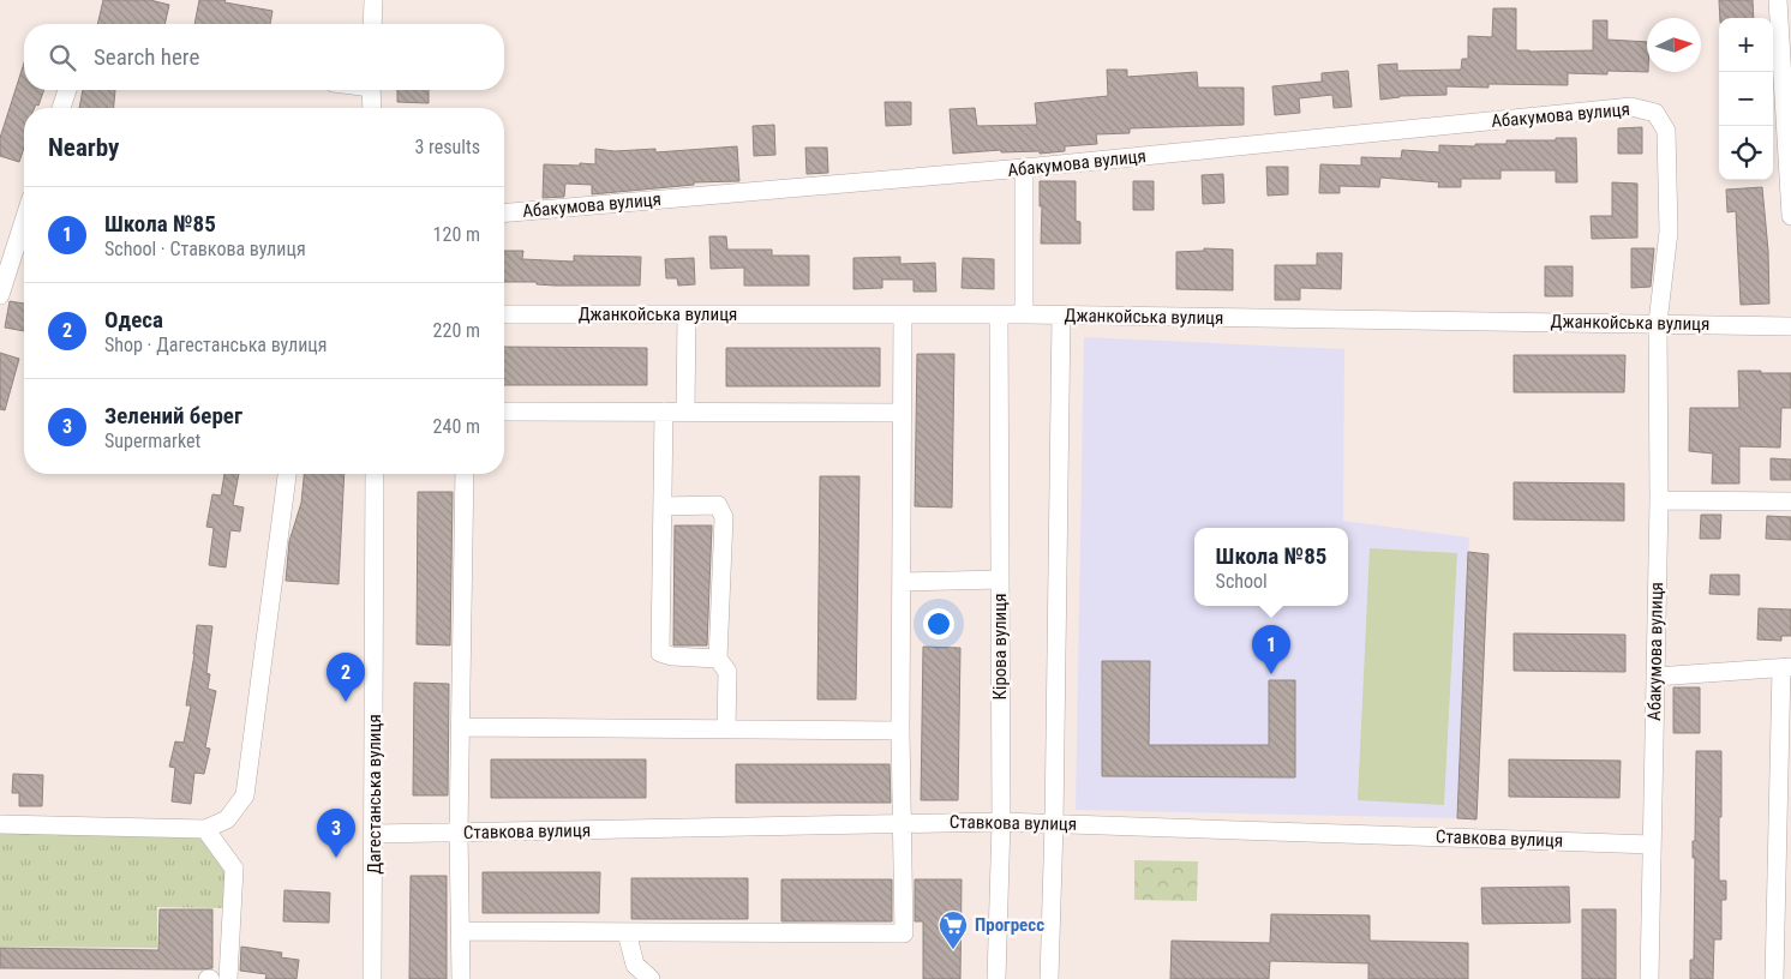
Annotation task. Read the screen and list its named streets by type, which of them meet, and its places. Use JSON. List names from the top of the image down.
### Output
{
  "streets": {
    "street": [
      "Абакумова вулиця",
      "Джанкойська вулиця",
      "Кірова вулиця",
      "Дагестанська вулиця",
      "Ставкова вулиця"
    ]
  },
  "crossings": [
    ["Абакумова вулиця", "Джанкойська вулиця"],
    ["Абакумова вулиця", "Ставкова вулиця"],
    ["Джанкойська вулиця", "Кірова вулиця"],
    ["Кірова вулиця", "Ставкова вулиця"],
    ["Дагестанська вулиця", "Ставкова вулиця"]
  ],
  "places": {
    "supermarket": ["Прогресс"]
  },
  "north": "right",
  "page": {
    "map_buttons": ["+", "−"],
    "search": "Search here",
    "heading": ["Nearby", "3 results"],
    "list": [
      {
        "mark": "1",
        "name": "Школа №85",
        "note": "School · Ставкова вулиця",
        "value": "120 m"
      },
      {
        "mark": "2",
        "name": "Одеса",
        "note": "Shop · Дагестанська вулиця",
        "value": "220 m"
      },
      {
        "mark": "3",
        "name": "Зелений берег",
        "note": "Supermarket",
        "value": "240 m"
      }
    ],
    "popup": ["Школа №85", "School"],
    "pins": ["1", "2", "3"]
  }
}
